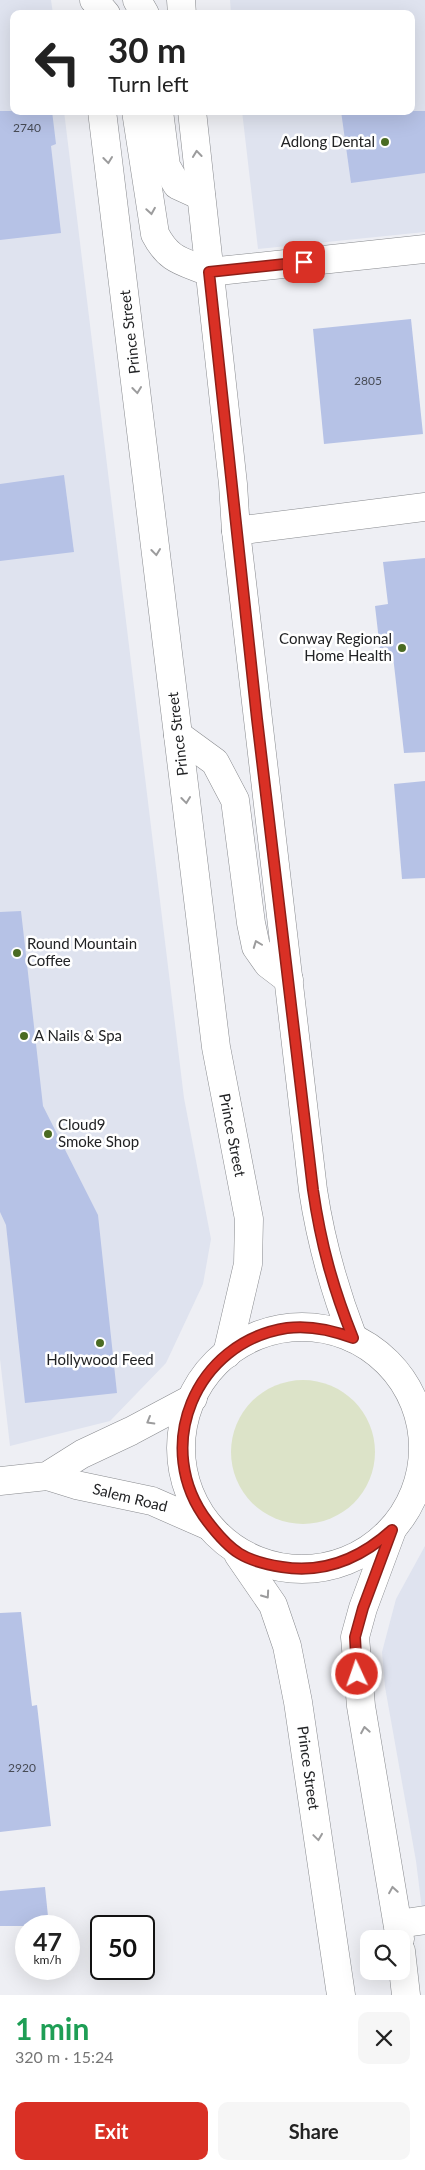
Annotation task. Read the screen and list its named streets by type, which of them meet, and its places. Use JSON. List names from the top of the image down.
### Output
{
  "streets": {
    "main road": ["Prince Street", "Salem Road"]
  },
  "one_way": ["Salem Road"],
  "places": [
    "Adlong Dental",
    "Conway Regional Home Health",
    "Round Mountain Coffee",
    "A Nails & Spa",
    "Cloud9 Smoke Shop",
    "Hollywood Feed"
  ],
  "house_numbers": ["2740", "2805", "2920"],
  "page": {
    "turn": ["30 m", "Turn left"],
    "speed": "47 km/h",
    "limit": "50",
    "heading": ["1 min", "320 m · 15:24"],
    "buttons": ["Exit", "Share"]
  }
}
